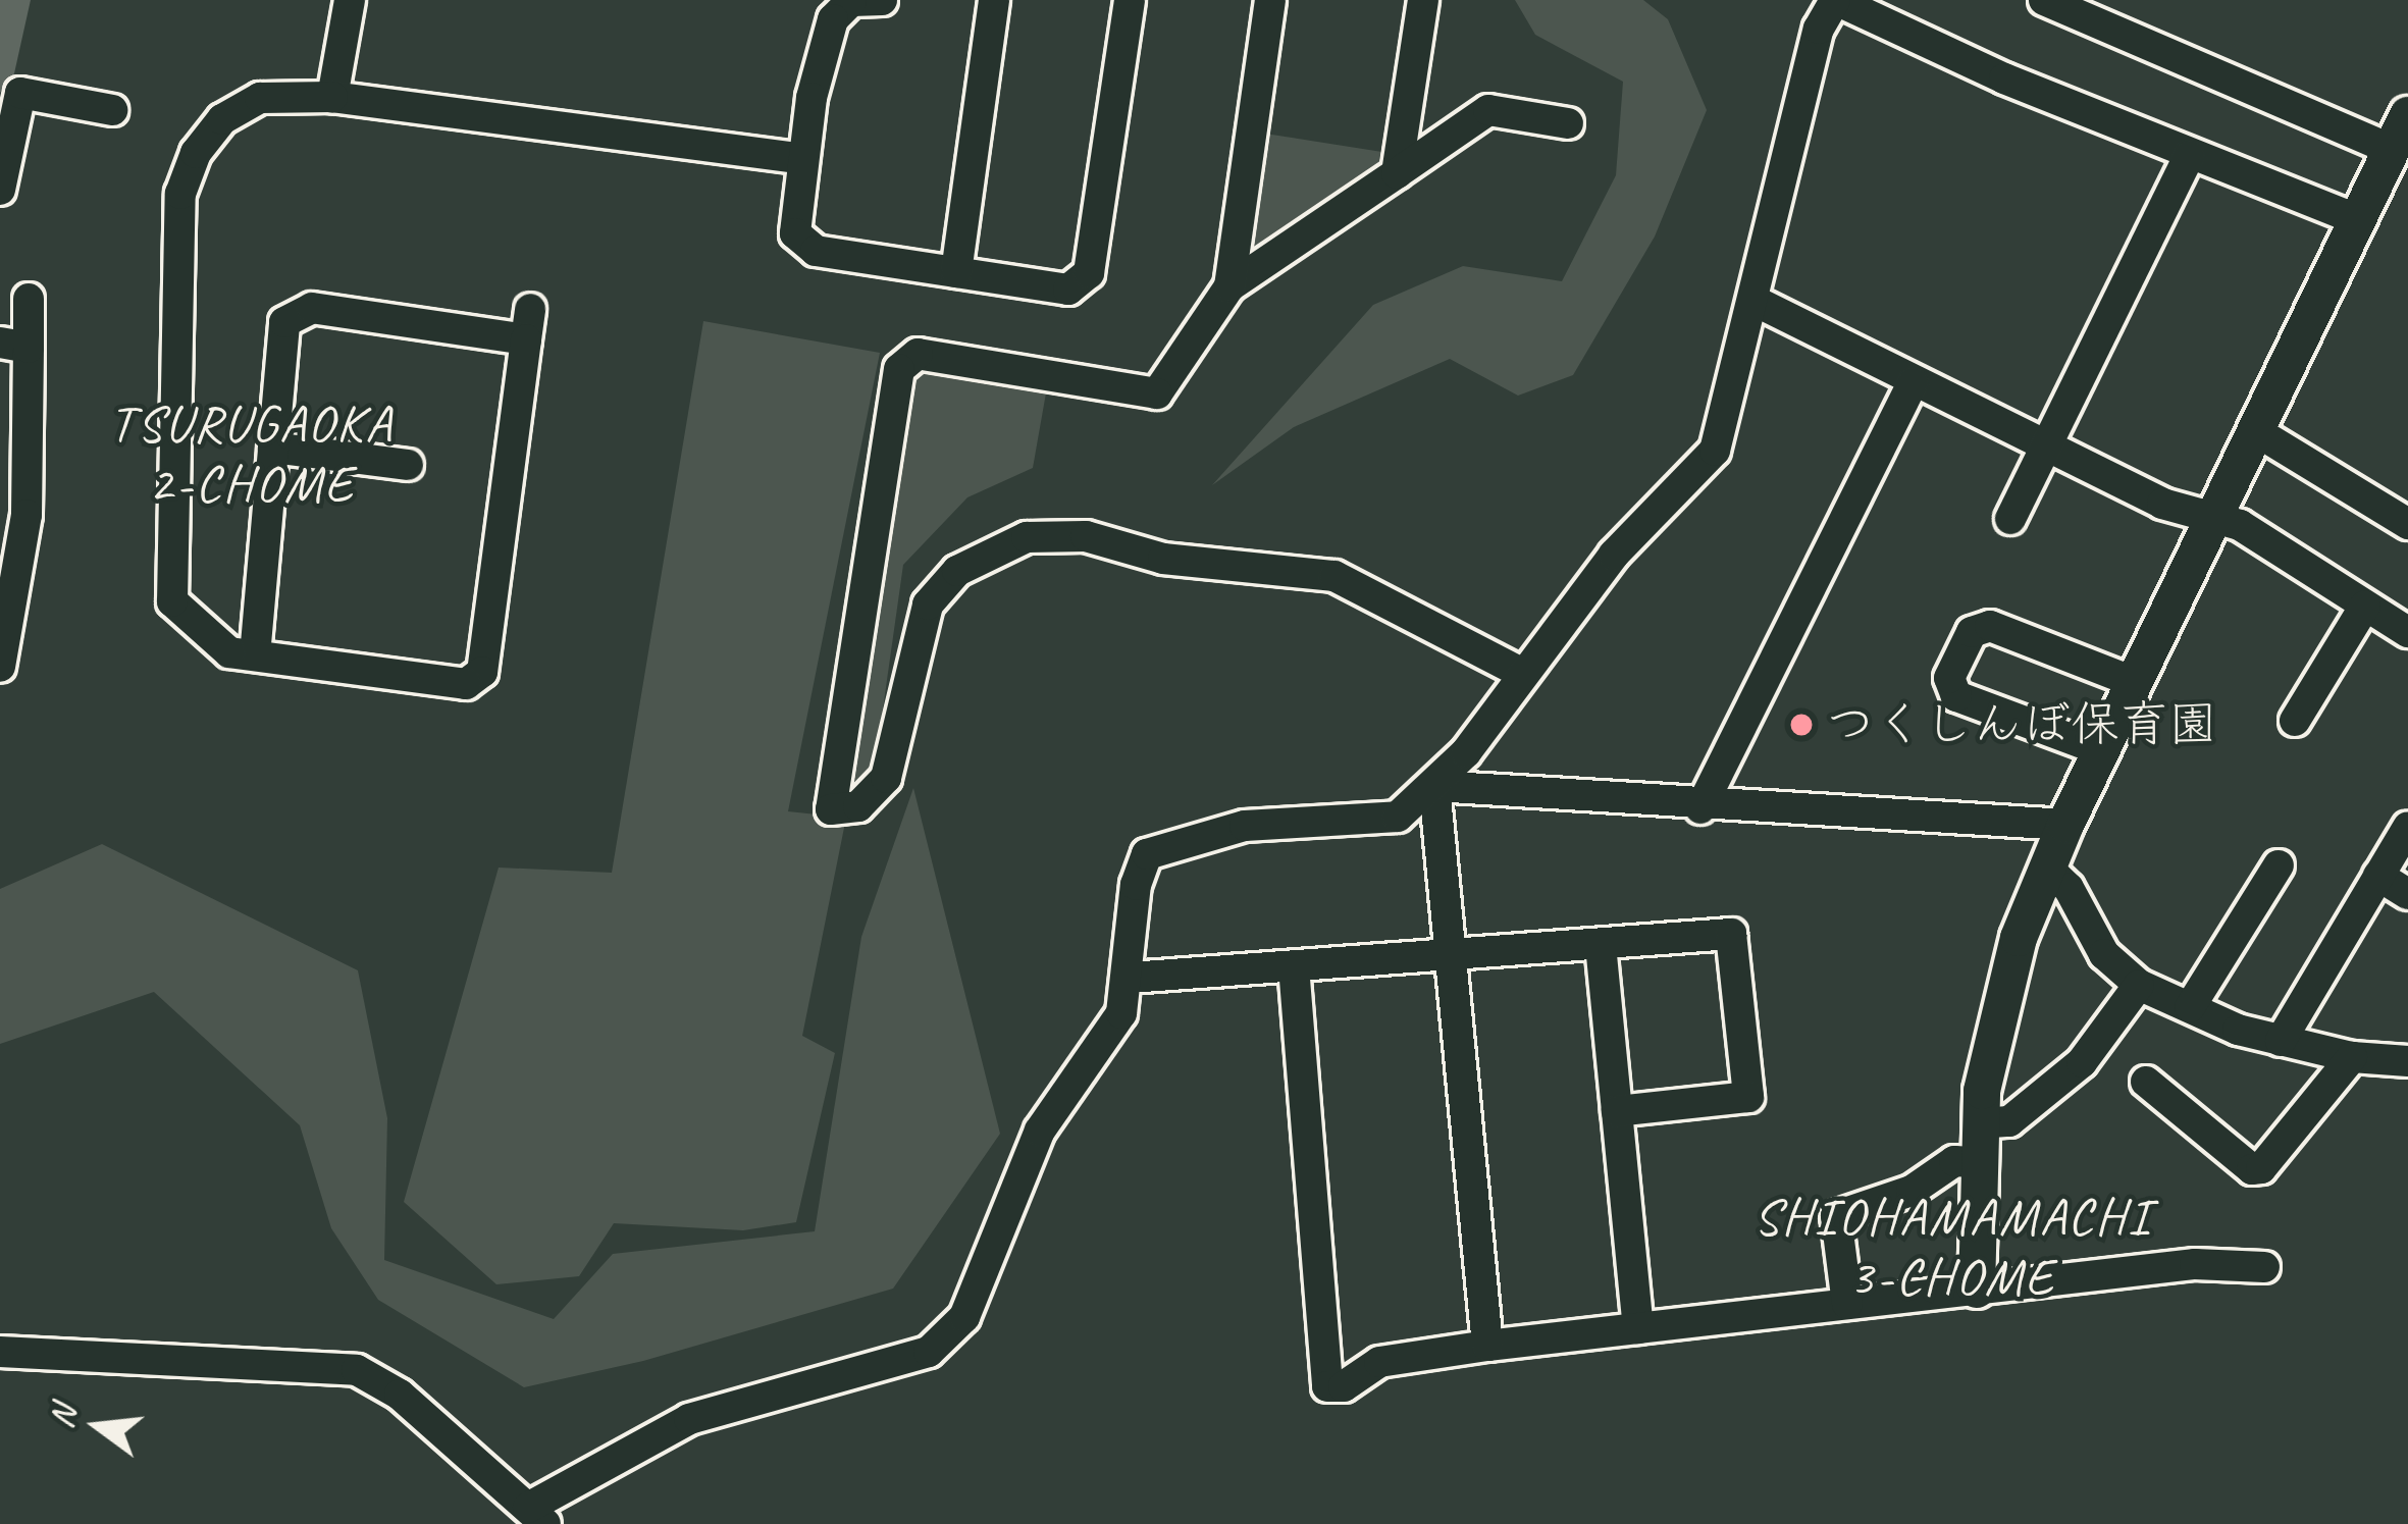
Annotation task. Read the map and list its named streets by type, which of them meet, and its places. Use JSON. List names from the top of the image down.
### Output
{
  "districts": ["TSURUGAOKA 2-CHOME", "SHIOHAMAMACHI 3-CHOME"],
  "places": ["つくしんぼ保育園"],
  "north": "left"
}
